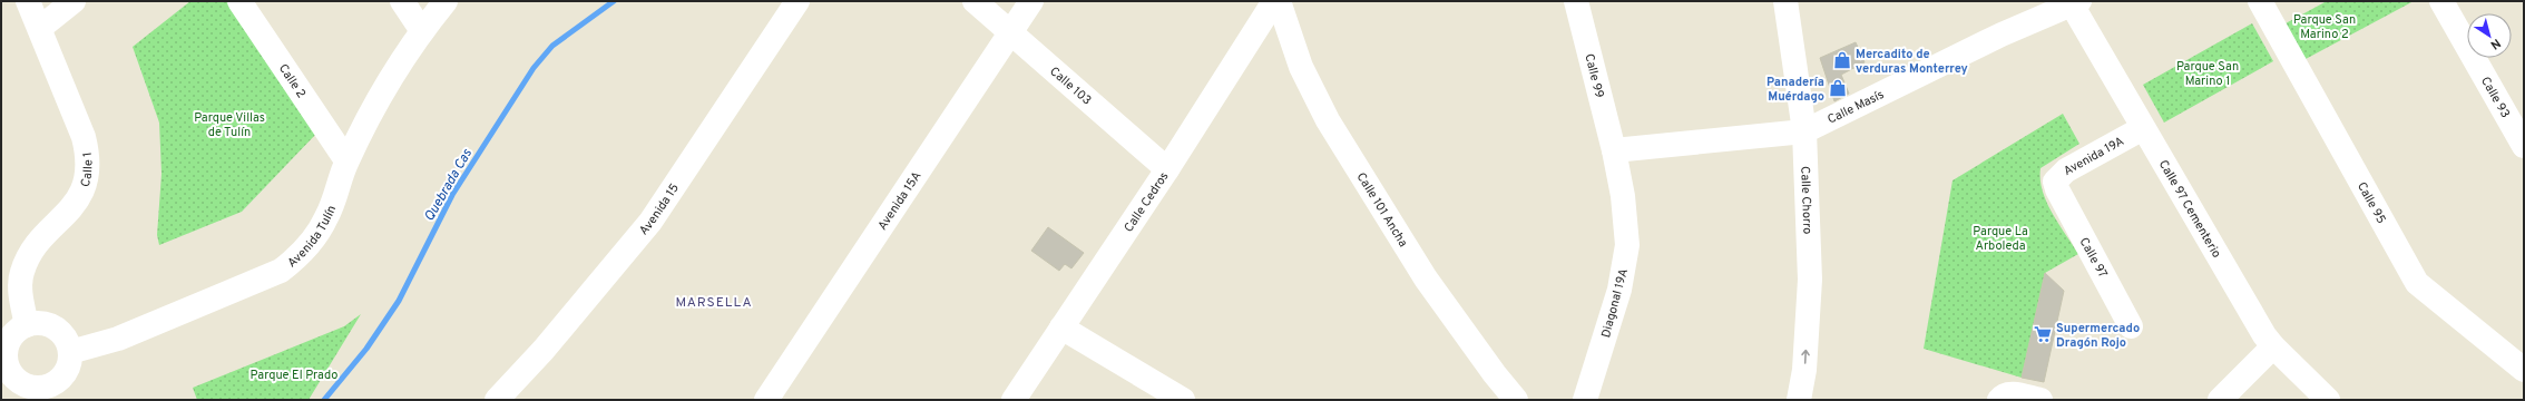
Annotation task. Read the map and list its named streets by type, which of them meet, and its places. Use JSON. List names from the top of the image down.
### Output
{
  "streets": {
    "street": [
      "Calle 99",
      "Calle 2",
      "Calle 103",
      "Calle 93",
      "Calle Masís",
      "Avenida 19A",
      "Calle 1",
      "Avenida 15A",
      "Calle Chorro",
      "Calle Cedros",
      "Calle 95",
      "Avenida 15",
      "Calle 101 Ancha",
      "Calle 97 Cementerio",
      "Avenida Tulín",
      "Calle 97",
      "Diagonal 19A"
    ]
  },
  "crossings": [
    ["Calle 99", "Calle Masís"],
    ["Calle 99", "Diagonal 19A"],
    ["Calle 2", "Avenida Tulín"],
    ["Calle 103", "Avenida 15A"],
    ["Calle 103", "Calle Cedros"],
    ["Calle Masís", "Calle Chorro"],
    ["Calle Masís", "Calle 97 Cementerio"],
    ["Calle Masís", "Diagonal 19A"],
    ["Avenida 19A", "Calle 97 Cementerio"],
    ["Avenida 19A", "Calle 97"],
    ["Calle 1", "Avenida Tulín"]
  ],
  "one_way": ["Calle Chorro"],
  "districts": ["MARSELLA"],
  "water": ["Quebrada Cas"],
  "parks": [
    "Parque San Marino 2",
    "Parque San Marino 1",
    "Parque Villas de Tulín",
    "Parque La Arboleda",
    "Parque El Prado"
  ],
  "places": {
    "shop": ["Mercadito de verduras Monterrey", "Panadería Muérdago"],
    "supermarket": ["Supermercado Dragón Rojo"]
  },
  "north": "bottom right"
}
